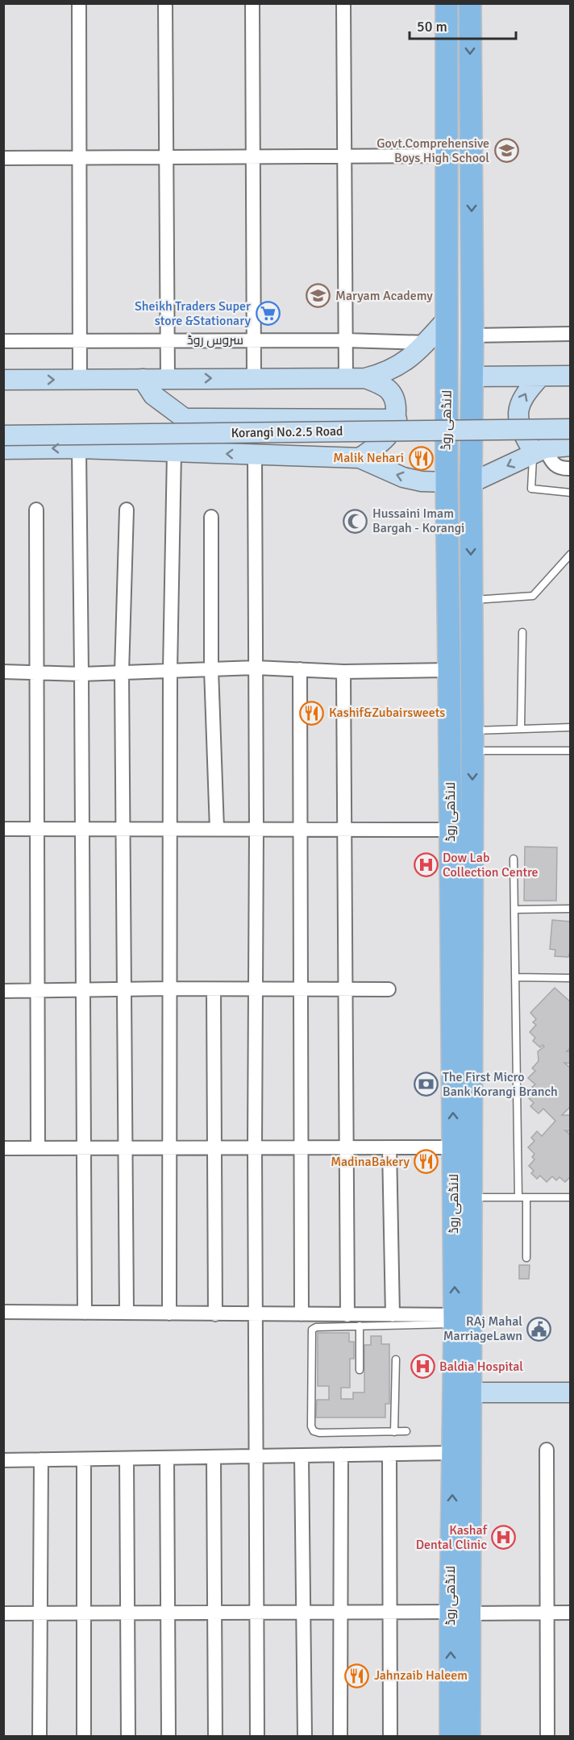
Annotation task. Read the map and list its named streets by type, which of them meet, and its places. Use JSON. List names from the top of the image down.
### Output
{
  "streets": {
    "main road": ["لانڈھی روڈ", "Korangi No.2.5 Road"],
    "street": ["سروس روڈ"]
  },
  "places": {
    "school or university": ["Govt.Comprehensive Boys High School", "Maryam Academy"],
    "supermarket": ["Sheikh Traders Super store &Stationary"],
    "restaurant": [
      "Malik Nehari",
      "Kashif&Zubairsweets",
      "MadinaBakery",
      "Jahnzaib Haleem"
    ],
    "mosque": ["Hussaini Imam Bargah - Korangi"],
    "hospital": ["Dow Lab Collection Centre", "Baldia Hospital", "Kashaf Dental Clinic"],
    "bank": ["The First Micro Bank Korangi Branch"],
    "public building": ["RAj Mahal MarriageLawn"]
  },
  "scale_bar": "50 m"
}
